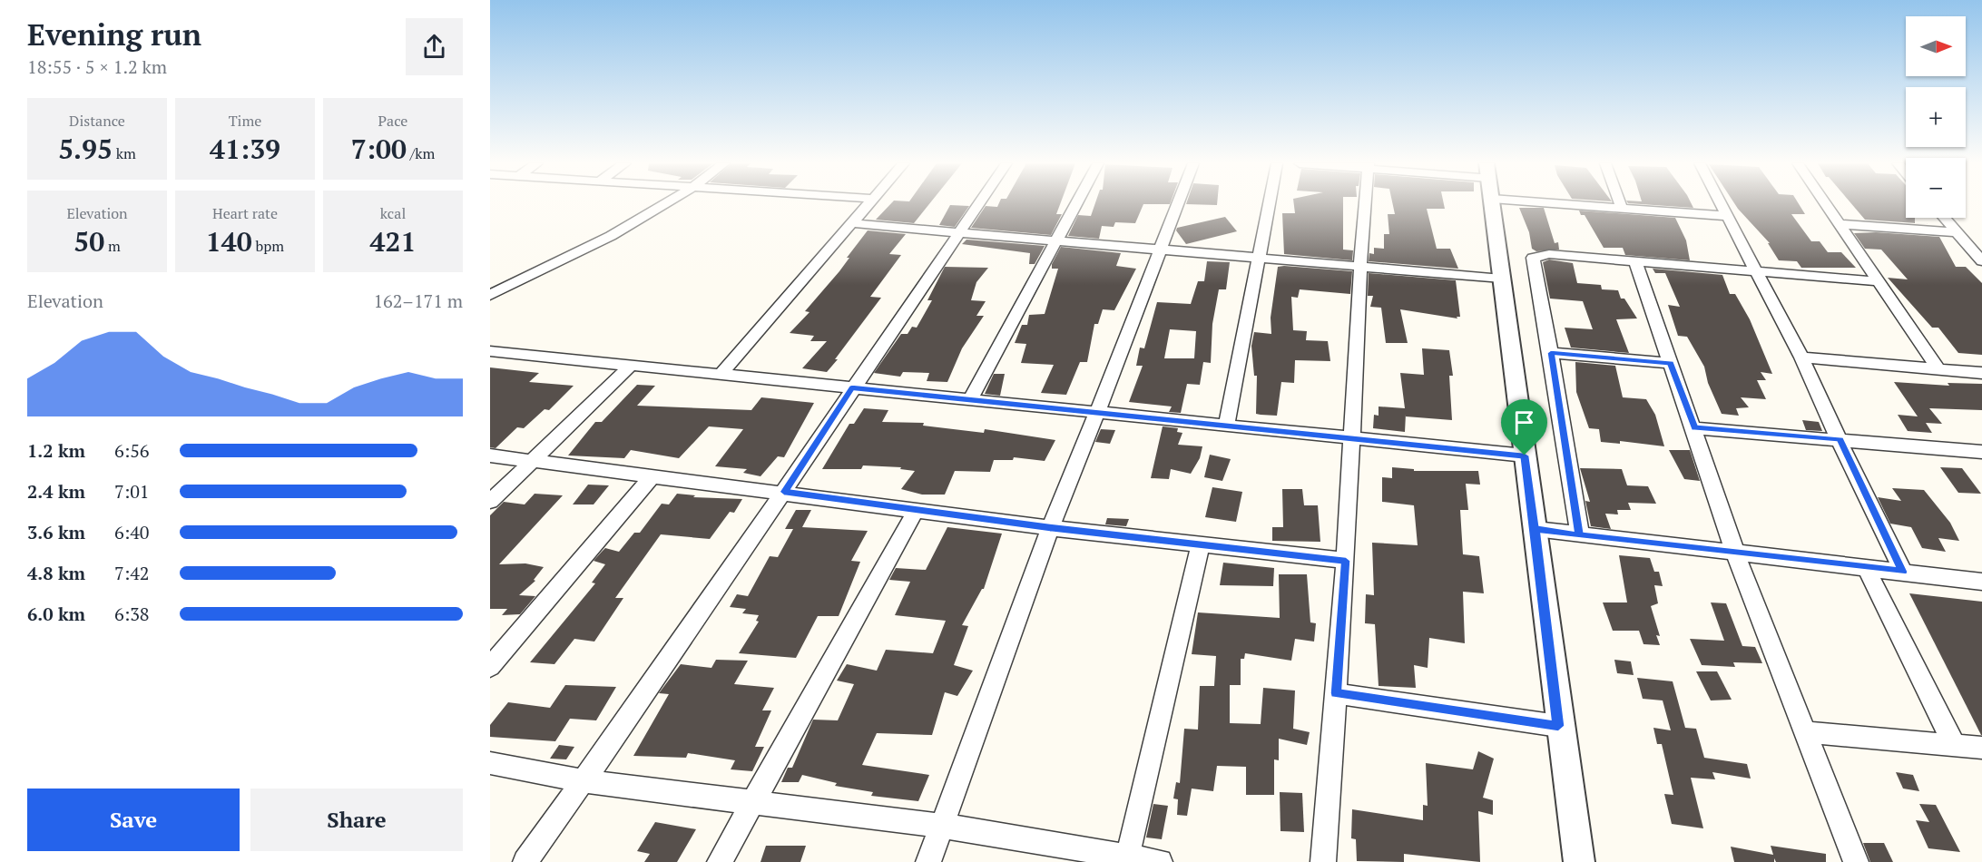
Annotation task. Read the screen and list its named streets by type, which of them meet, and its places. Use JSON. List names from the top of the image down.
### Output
{
  "north": "right",
  "page": {
    "heading": ["Evening run", "18:55 · 5 × 1.2 km"],
    "map_buttons": ["+", "−"],
    "stats": [
      ["Distance", "5.95 km"],
      ["Time", "41:39"],
      ["Pace", "7:00 /km"],
      ["Elevation", "50 m"],
      ["Heart rate", "140 bpm"],
      ["kcal", "421"]
    ],
    "chart": ["Elevation", "162–171 m"],
    "list": [
      {
        "name": "1.2 km",
        "note": "6:56"
      },
      {
        "name": "2.4 km",
        "note": "7:01"
      },
      {
        "name": "3.6 km",
        "note": "6:40"
      },
      {
        "name": "4.8 km",
        "note": "7:42"
      },
      {
        "name": "6.0 km",
        "note": "6:38"
      }
    ],
    "buttons": ["Save", "Share"]
  }
}
